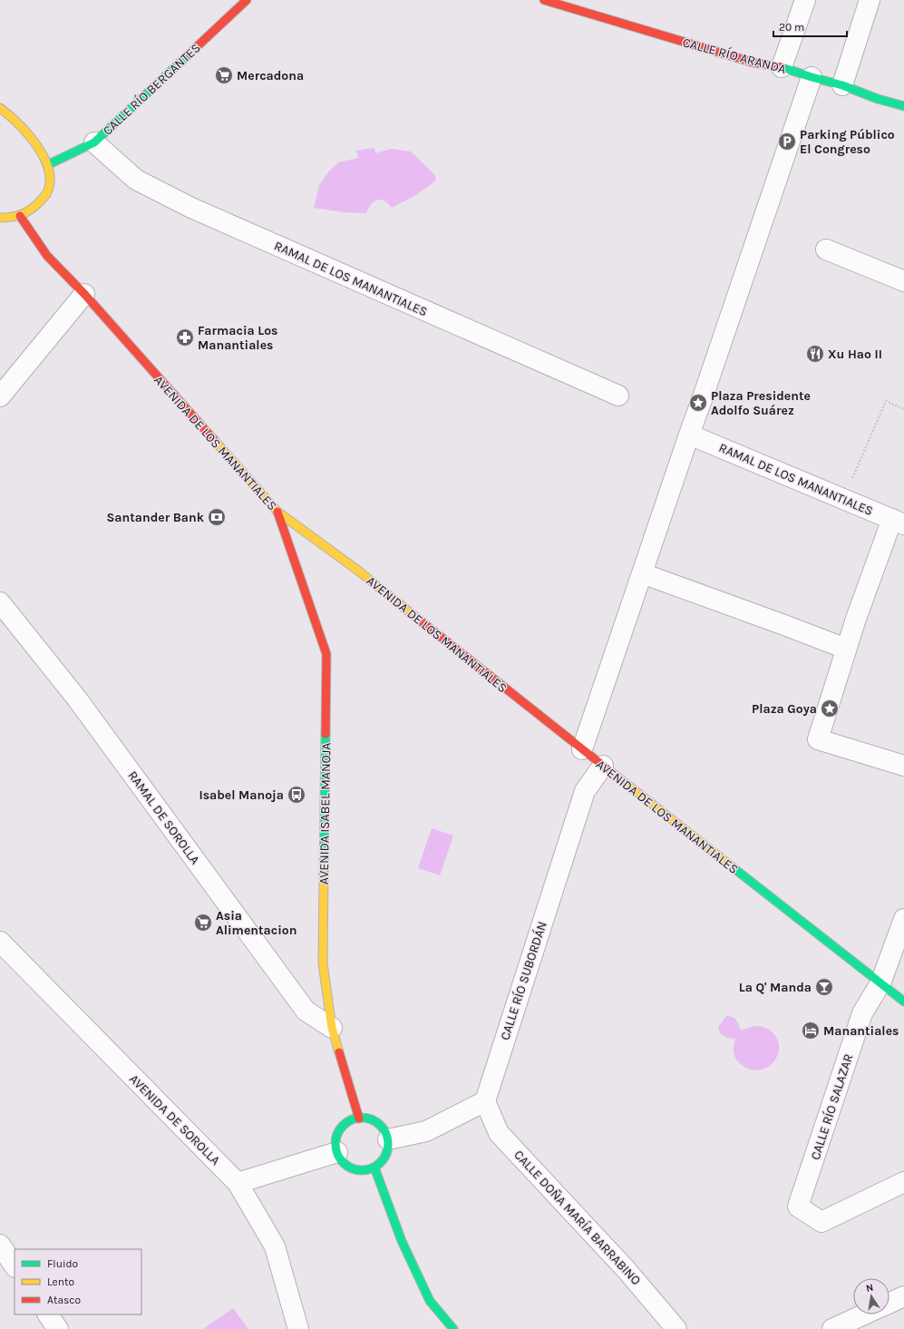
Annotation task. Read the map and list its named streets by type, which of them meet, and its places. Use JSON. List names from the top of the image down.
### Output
{
  "streets": {
    "main road": [
      "CALLE RÍO ARANDA",
      "CALLE RÍO BERGANTES",
      "AVENIDA DE LOS MANANTIALES",
      "AVENIDA ISABEL MANOJA"
    ],
    "street": [
      "RAMAL DE LOS MANANTIALES",
      "RAMAL DE SOROLLA",
      "CALLE RÍO SUBORDÁN",
      "CALLE RÍO SALAZAR",
      "AVENIDA DE SOROLLA",
      "CALLE DOÑA MARÍA BARRABINO"
    ]
  },
  "crossings": [
    ["CALLE RÍO BERGANTES", "RAMAL DE LOS MANANTIALES"],
    ["AVENIDA DE LOS MANANTIALES", "AVENIDA ISABEL MANOJA"],
    ["AVENIDA DE LOS MANANTIALES", "CALLE RÍO SUBORDÁN"],
    ["AVENIDA DE LOS MANANTIALES", "CALLE RÍO SALAZAR"],
    ["AVENIDA ISABEL MANOJA", "RAMAL DE SOROLLA"],
    ["CALLE RÍO SUBORDÁN", "CALLE DOÑA MARÍA BARRABINO"]
  ],
  "places": {
    "supermarket": ["Mercadona", "Asia Alimentacion"],
    "parking": ["Parking Público El Congreso"],
    "pharmacy": ["Farmacia Los Manantiales"],
    "restaurant": ["Xu Hao II"],
    "place": ["Plaza Presidente Adolfo Suárez", "Plaza Goya"],
    "bank": ["Santander Bank"],
    "bus stop": ["Isabel Manoja"],
    "bar": ["La Q' Manda"],
    "hotel": ["Manantiales"]
  },
  "legend": ["Fluido", "Lento", "Atasco"],
  "scale_bar": "20 m",
  "north": "top"
}
